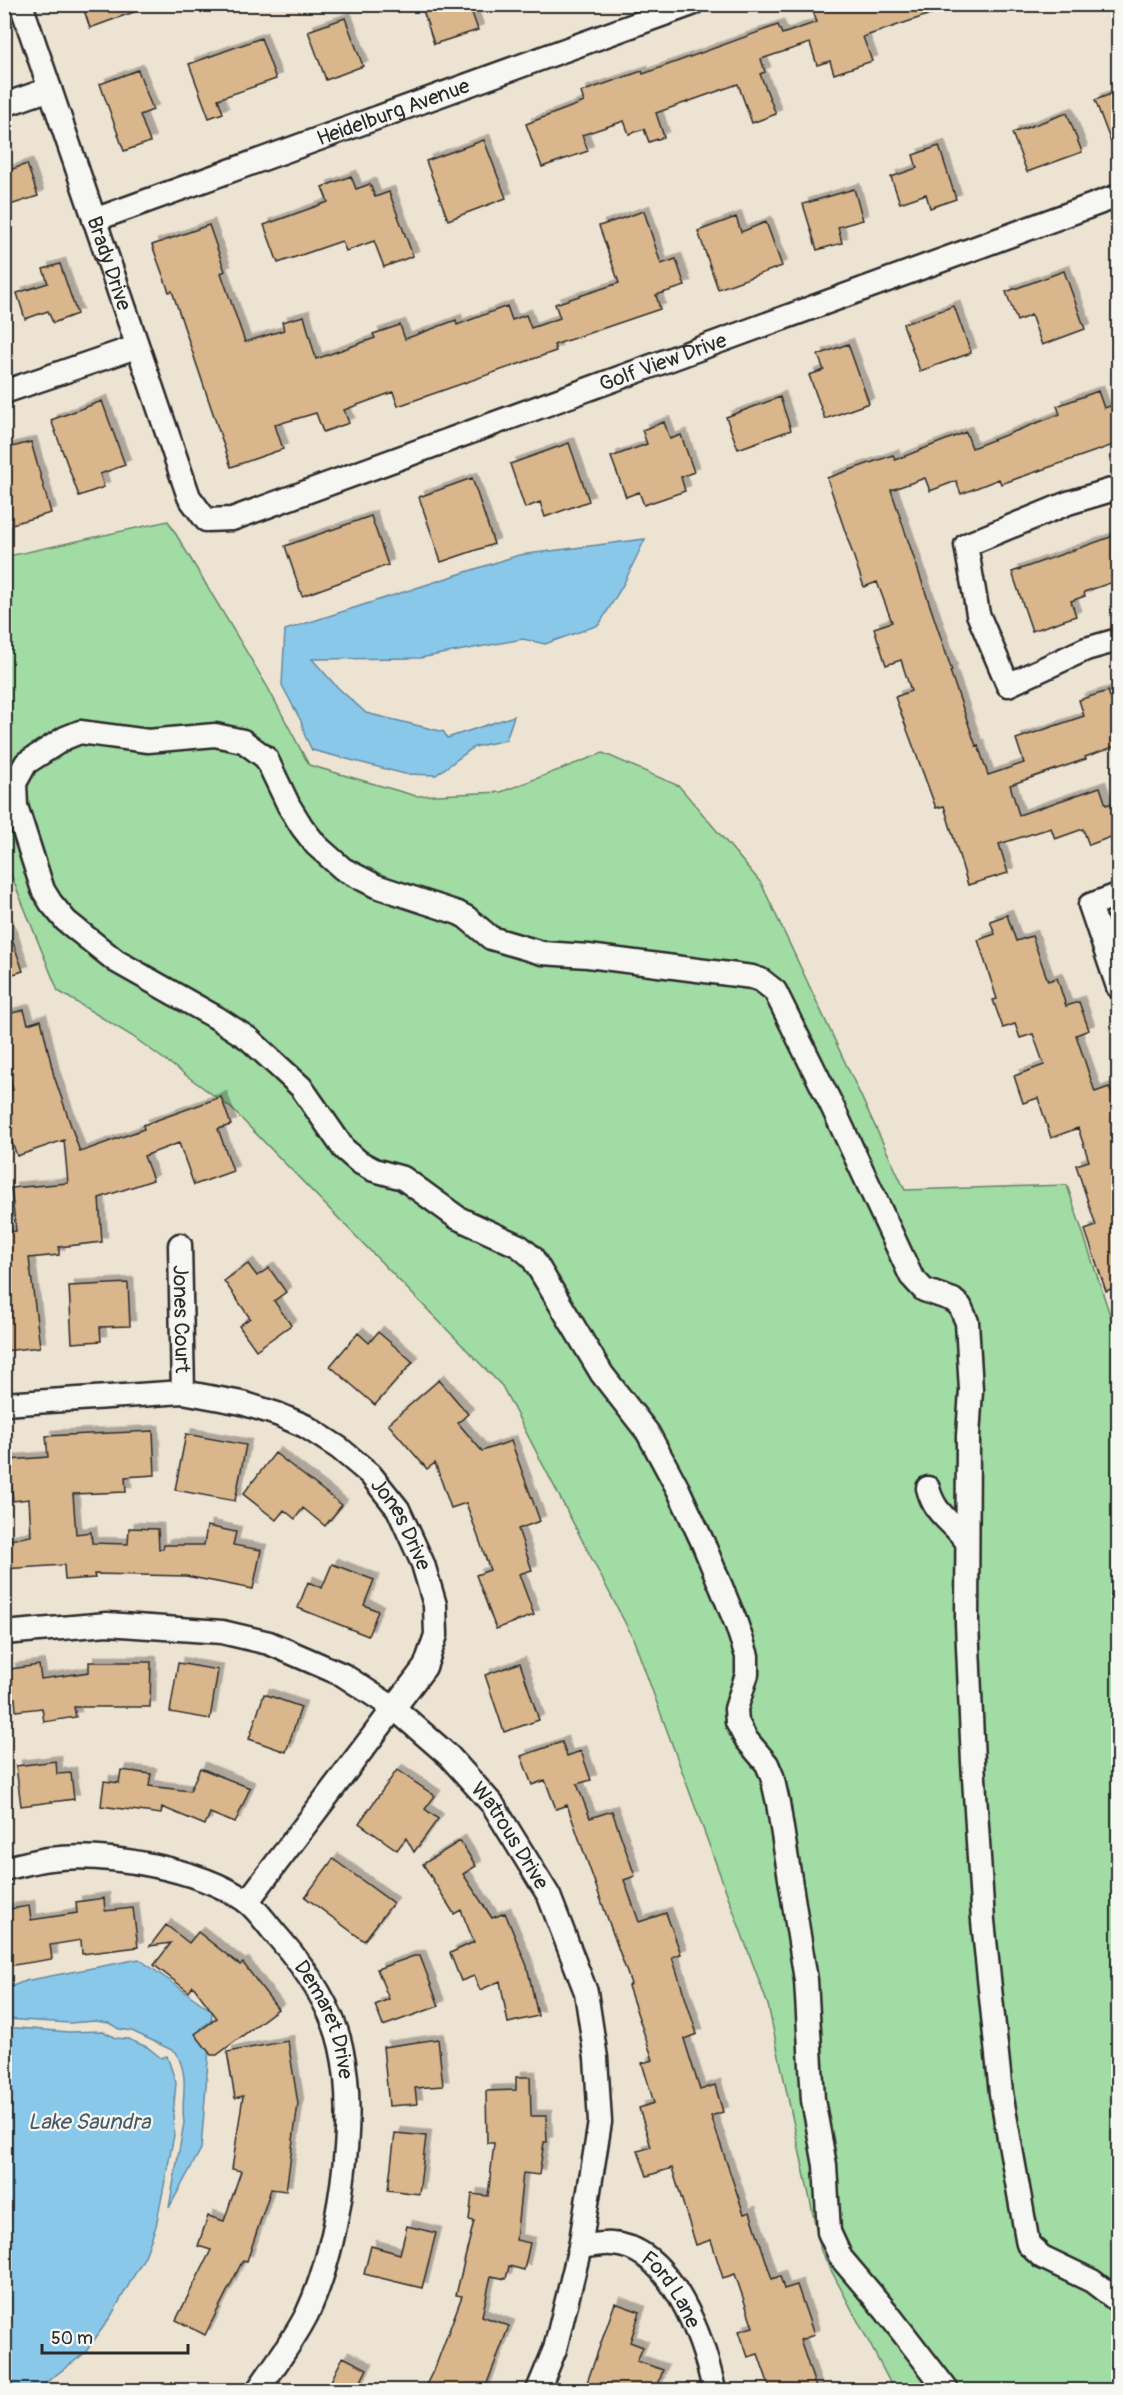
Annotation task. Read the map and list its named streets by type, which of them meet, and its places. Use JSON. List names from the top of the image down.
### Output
{
  "streets": {
    "street": [
      "Heidelburg Avenue",
      "Brady Drive",
      "Golf View Drive",
      "Jones Court",
      "Jones Drive",
      "Watrous Drive",
      "Demaret Drive",
      "Ford Lane"
    ]
  },
  "crossings": [
    ["Heidelburg Avenue", "Brady Drive"],
    ["Brady Drive", "Golf View Drive"],
    ["Jones Court", "Jones Drive"],
    ["Jones Drive", "Watrous Drive"],
    ["Jones Drive", "Demaret Drive"],
    ["Watrous Drive", "Ford Lane"]
  ],
  "water": ["Lake Saundra"],
  "scale_bar": "50 m"
}
